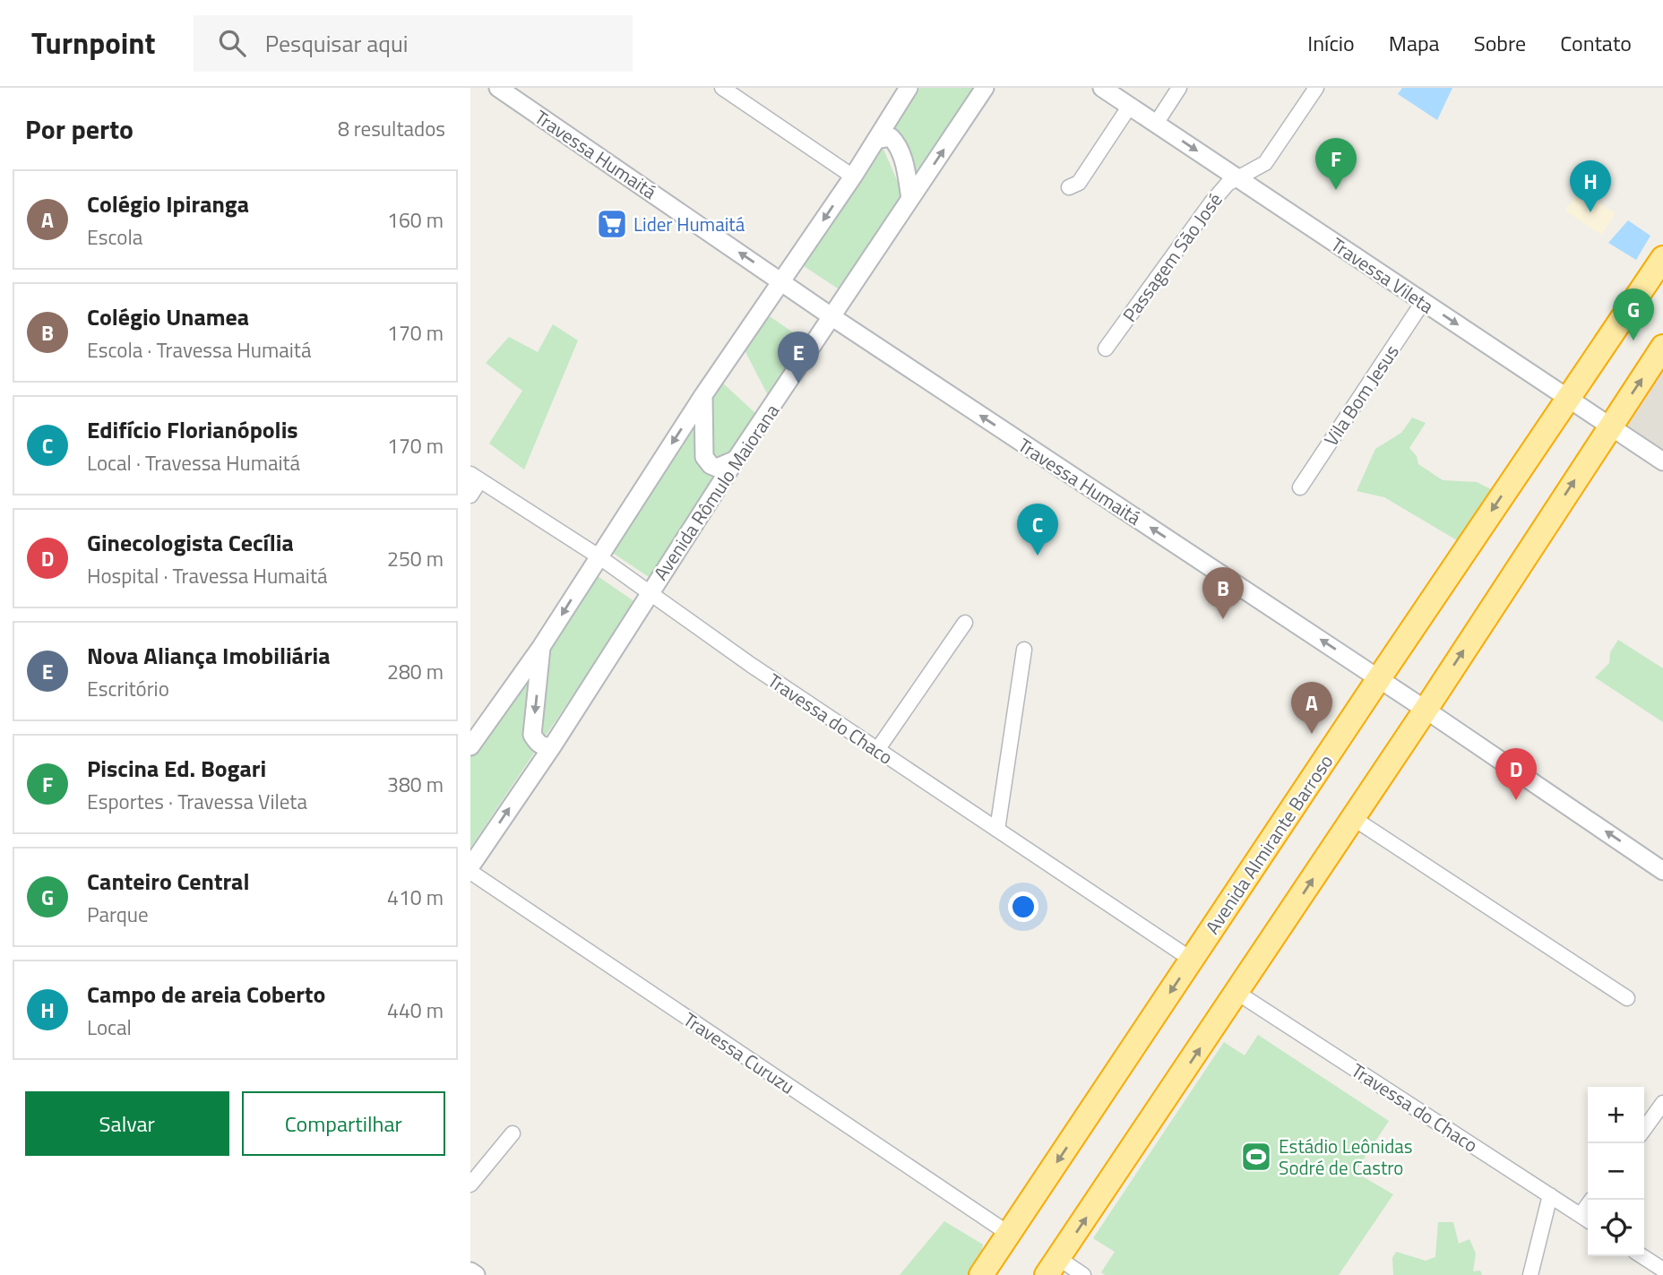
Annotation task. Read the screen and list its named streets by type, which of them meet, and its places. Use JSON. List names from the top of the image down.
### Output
{
  "streets": {
    "highway": ["Avenida Almirante Barroso"],
    "street": [
      "Travessa Humaitá",
      "Passagem São José",
      "Travessa Vileta",
      "Vila Bom Jesus",
      "Avenida Rômulo Maiorana",
      "Travessa do Chaco",
      "Travessa Curuzu"
    ]
  },
  "crossings": [
    ["Travessa Humaitá", "Avenida Rômulo Maiorana"],
    ["Travessa Humaitá", "Avenida Almirante Barroso"],
    ["Passagem São José", "Travessa Vileta"],
    ["Travessa Vileta", "Vila Bom Jesus"],
    ["Travessa Vileta", "Avenida Almirante Barroso"],
    ["Avenida Rômulo Maiorana", "Travessa do Chaco"],
    ["Travessa do Chaco", "Avenida Almirante Barroso"],
    ["Avenida Almirante Barroso", "Travessa Curuzu"]
  ],
  "one_way": ["Travessa Vileta"],
  "places": {
    "supermarket": ["Lider Humaitá"],
    "sports": ["Estádio Leônidas Sodré de Castro"]
  },
  "page": {
    "header": "Turnpoint",
    "search": "Pesquisar aqui",
    "nav": [
      "Início",
      "Mapa",
      "Sobre",
      "Contato"
    ],
    "heading": ["Por perto", "8 resultados"],
    "pins": [
      "F",
      "H",
      "G",
      "E",
      "C",
      "B",
      "A",
      "D"
    ],
    "list": [
      {
        "mark": "A",
        "name": "Colégio Ipiranga",
        "note": "Escola",
        "value": "160 m"
      },
      {
        "mark": "B",
        "name": "Colégio Unamea",
        "note": "Escola · Travessa Humaitá",
        "value": "170 m"
      },
      {
        "mark": "C",
        "name": "Edifício Florianópolis",
        "note": "Local · Travessa Humaitá",
        "value": "170 m"
      },
      {
        "mark": "D",
        "name": "Ginecologista Cecília",
        "note": "Hospital · Travessa Humaitá",
        "value": "250 m"
      },
      {
        "mark": "E",
        "name": "Nova Aliança Imobiliária",
        "note": "Escritório",
        "value": "280 m"
      },
      {
        "mark": "F",
        "name": "Piscina Ed. Bogari",
        "note": "Esportes · Travessa Vileta",
        "value": "380 m"
      },
      {
        "mark": "G",
        "name": "Canteiro Central",
        "note": "Parque",
        "value": "410 m"
      },
      {
        "mark": "H",
        "name": "Campo de areia Coberto",
        "note": "Local",
        "value": "440 m"
      }
    ],
    "buttons": ["Salvar", "Compartilhar"],
    "map_buttons": ["+", "−"]
  }
}
